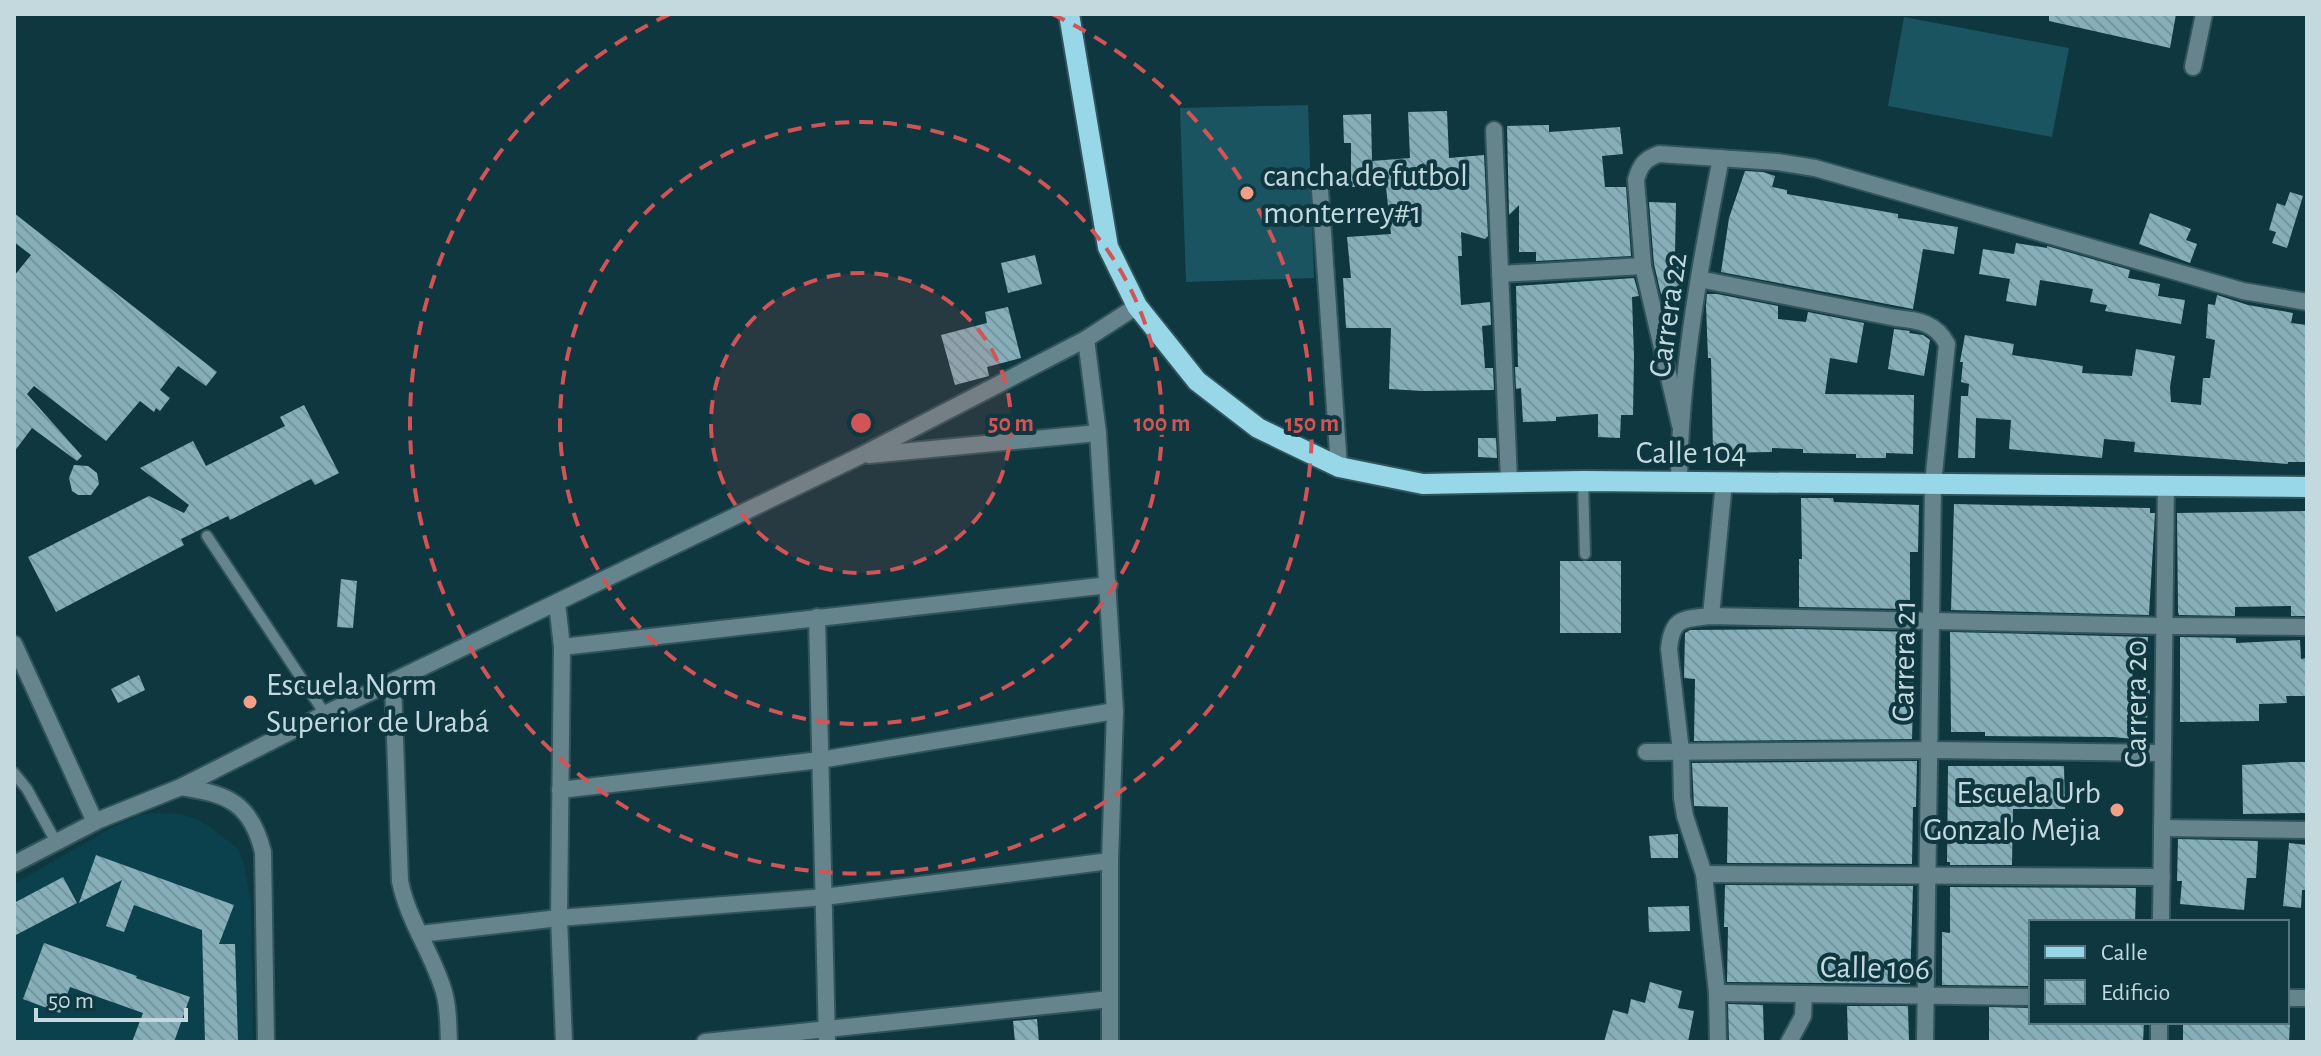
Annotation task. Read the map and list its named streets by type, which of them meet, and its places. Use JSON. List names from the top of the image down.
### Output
{
  "streets": {
    "main road": ["Calle 104"],
    "street": [
      "Carrera 22",
      "Carrera 21",
      "Carrera 20",
      "Calle 106"
    ]
  },
  "crossings": [
    ["Carrera 22", "Calle 104"],
    ["Carrera 22", "Carrera 21"],
    ["Calle 104", "Carrera 21"],
    ["Calle 104", "Carrera 20"],
    ["Carrera 21", "Calle 106"]
  ],
  "places": ["cancha de futbol monterrey#1", "Escuela Norm Superior de Urabá", "Escuela Urb Gonzalo Mejia"],
  "legend": ["Calle", "Edificio"],
  "scale_bar": "50 m",
  "rings": ["50 m", "100 m", "150 m"]
}
